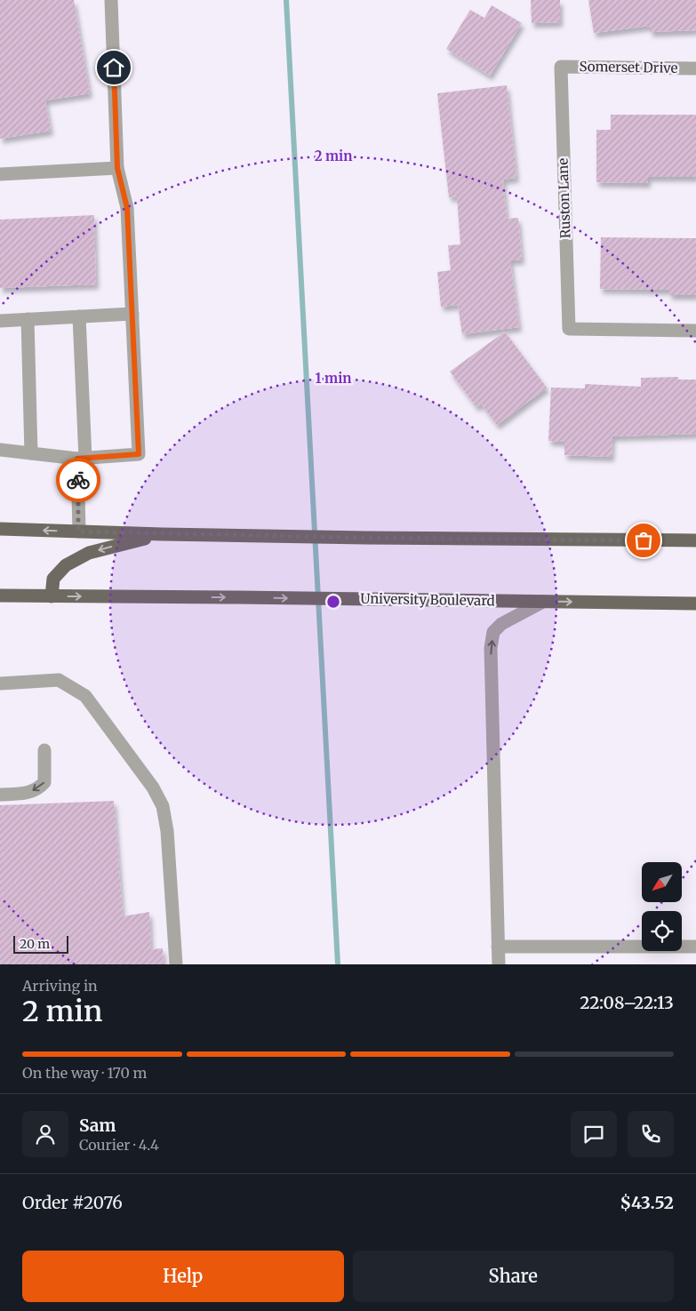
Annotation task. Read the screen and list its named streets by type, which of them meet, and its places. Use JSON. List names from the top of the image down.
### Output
{
  "streets": {
    "main road": ["University Boulevard"],
    "street": ["Somerset Drive", "Ruston Lane"]
  },
  "crossings": [
    ["Somerset Drive", "Ruston Lane"]
  ],
  "scale_bar": "20 m",
  "north": "bottom left",
  "page": {
    "scale": "20 m",
    "heading": ["2 min", "Arriving in", "22:08–22:13"],
    "panel": [
      "Sam",
      "Courier · 4.4",
      "Order #2076",
      "$43.52"
    ],
    "bar": "On the way · 170 m",
    "buttons": ["Help", "Share"]
  },
  "rings": ["2 min", "1 min"]
}
